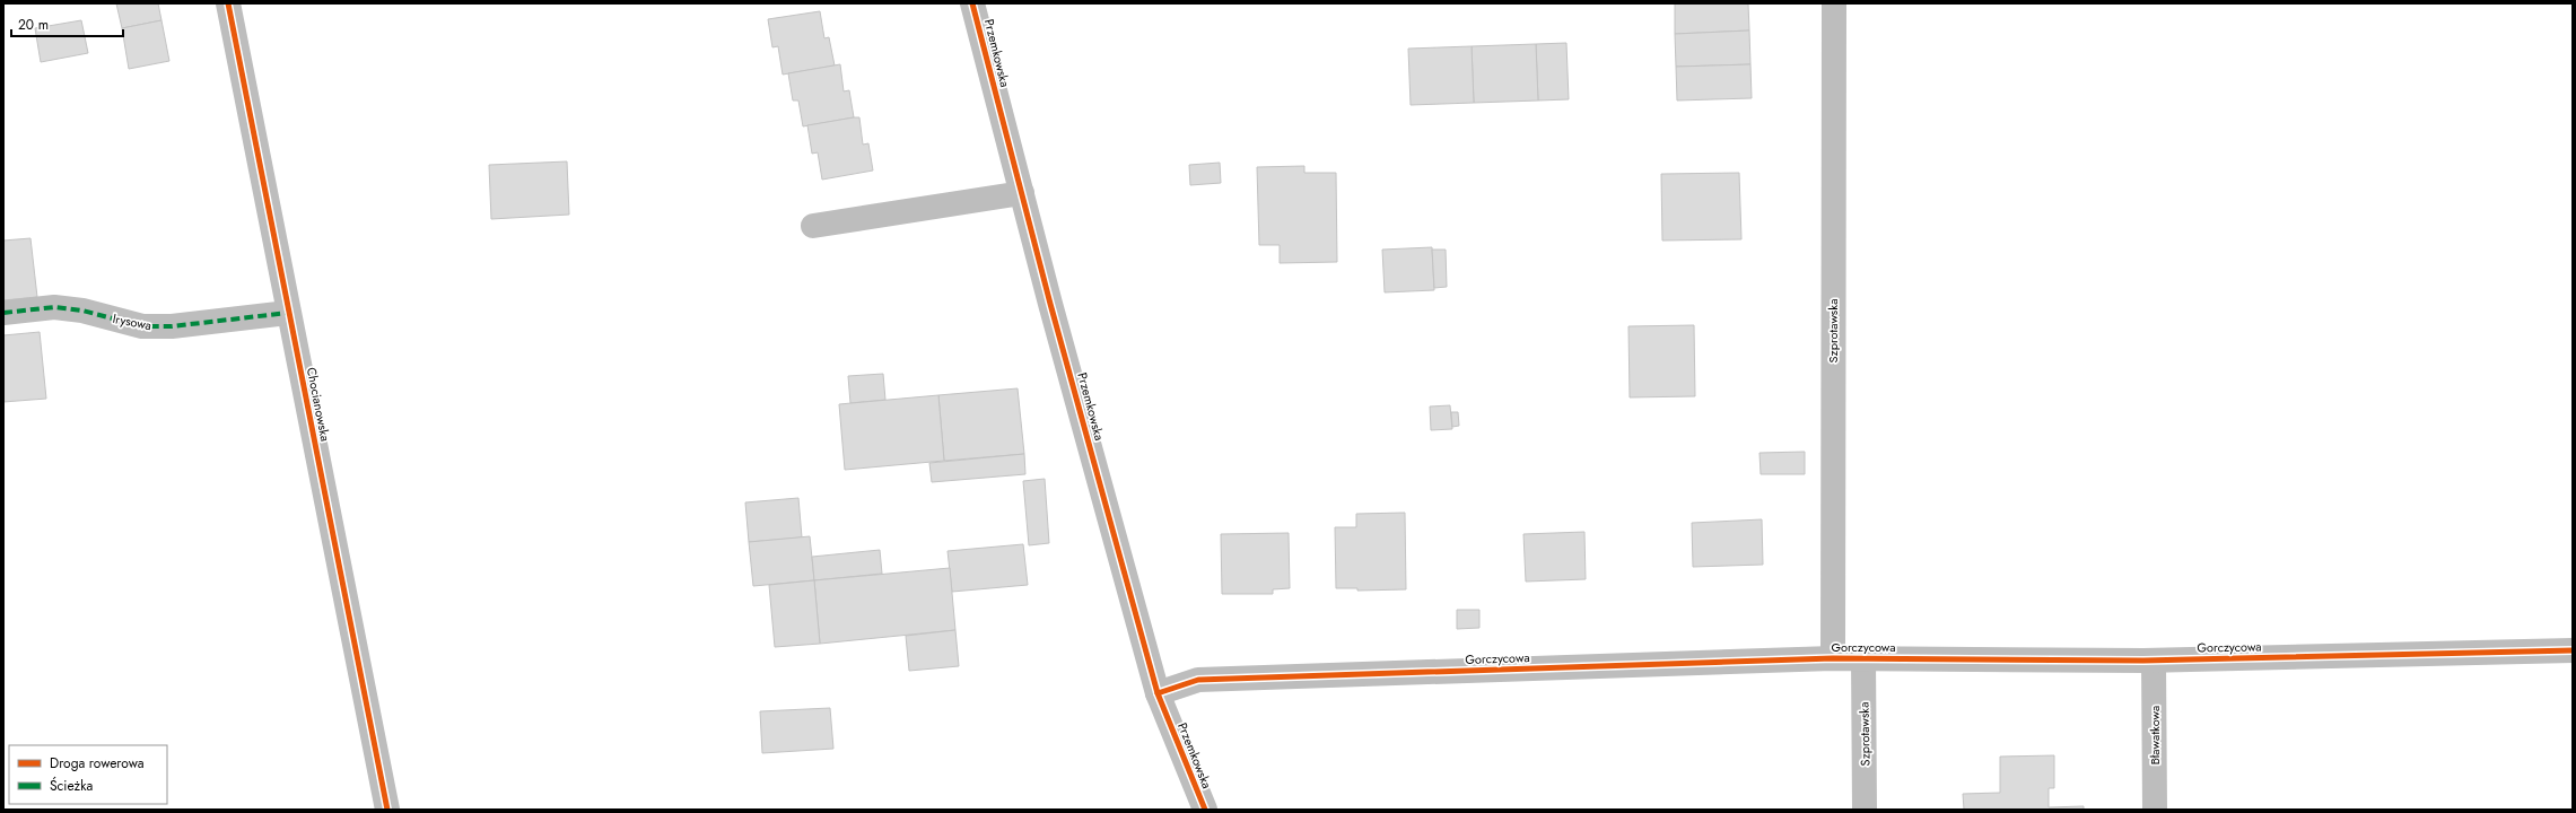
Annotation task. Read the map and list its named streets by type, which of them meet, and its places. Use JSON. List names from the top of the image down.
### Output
{
  "streets": {
    "street": [
      "Przemkowska",
      "Irysowa",
      "Szprotawska",
      "Chocianowska",
      "Gorczycowa",
      "Bławatkowa"
    ]
  },
  "crossings": [
    ["Przemkowska", "Gorczycowa"],
    ["Irysowa", "Chocianowska"],
    ["Szprotawska", "Gorczycowa"],
    ["Gorczycowa", "Bławatkowa"]
  ],
  "legend": ["Droga rowerowa", "Ścieżka"],
  "scale_bar": "20 m"
}
